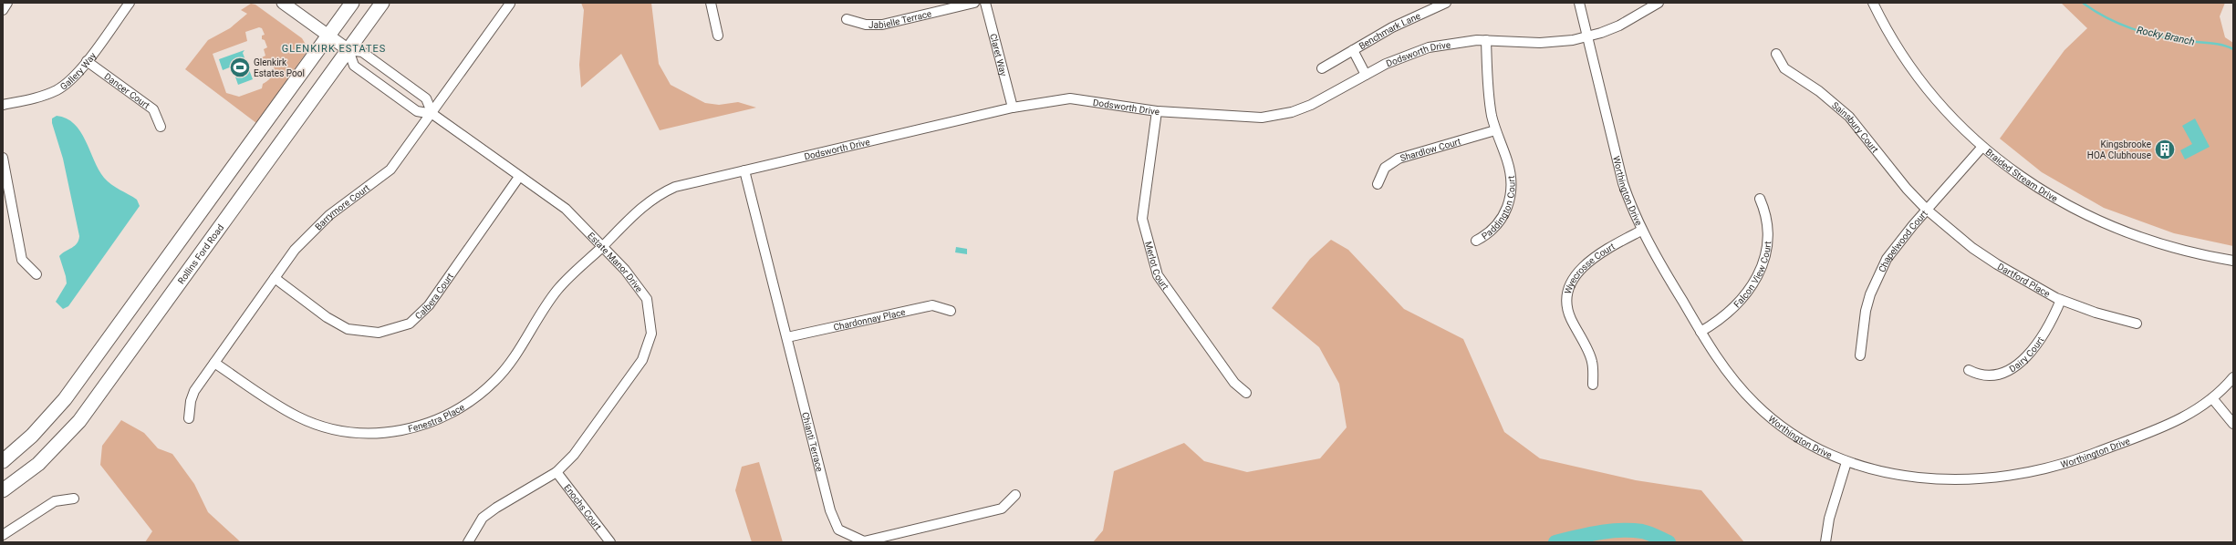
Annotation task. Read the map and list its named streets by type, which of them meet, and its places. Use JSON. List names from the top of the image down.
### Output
{
  "streets": {
    "main road": ["Rollins Ford Road"],
    "street": [
      "Jabielle Terrace",
      "Benchmark Lane",
      "Claret Way",
      "Dodsworth Drive",
      "Gallery Way",
      "Dancer Court",
      "Sainsbury Court",
      "Shardlow Court",
      "Braided Stream Drive",
      "Worthington Drive",
      "Paddington Court",
      "Barrymore Court",
      "Chapelwood Court",
      "Estate Manor Drive",
      "Merlot Court",
      "Wyecrosse Court",
      "Falcon View Court",
      "Dartford Place",
      "Calbera Court",
      "Chardonnay Place",
      "Dairy Court",
      "Fenestra Place",
      "Chianti Terrace",
      "Enochs Court"
    ]
  },
  "crossings": [
    ["Benchmark Lane", "Dodsworth Drive"],
    ["Claret Way", "Dodsworth Drive"],
    ["Dodsworth Drive", "Worthington Drive"],
    ["Dodsworth Drive", "Paddington Court"],
    ["Dodsworth Drive", "Estate Manor Drive"],
    ["Dodsworth Drive", "Merlot Court"],
    ["Dodsworth Drive", "Fenestra Place"],
    ["Dodsworth Drive", "Chianti Terrace"],
    ["Gallery Way", "Dancer Court"],
    ["Sainsbury Court", "Chapelwood Court"],
    ["Sainsbury Court", "Dartford Place"],
    ["Shardlow Court", "Paddington Court"],
    ["Braided Stream Drive", "Chapelwood Court"],
    ["Worthington Drive", "Wyecrosse Court"],
    ["Worthington Drive", "Falcon View Court"],
    ["Barrymore Court", "Estate Manor Drive"],
    ["Barrymore Court", "Calbera Court"],
    ["Barrymore Court", "Fenestra Place"],
    ["Chapelwood Court", "Dartford Place"],
    ["Rollins Ford Road", "Estate Manor Drive"],
    ["Estate Manor Drive", "Calbera Court"],
    ["Estate Manor Drive", "Fenestra Place"],
    ["Estate Manor Drive", "Enochs Court"],
    ["Dartford Place", "Dairy Court"],
    ["Chardonnay Place", "Chianti Terrace"]
  ],
  "districts": ["GLENKIRK ESTATES"],
  "water": ["Rocky Branch"],
  "places": {
    "sports": ["Glenkirk Estates Pool"],
    "building": ["Kingsbrooke HOA Clubhouse"]
  }
}
